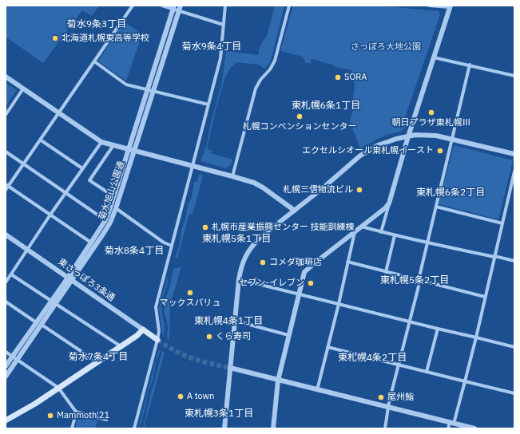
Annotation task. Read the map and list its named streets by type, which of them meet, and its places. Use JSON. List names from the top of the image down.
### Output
{
  "streets": {
    "main road": ["東さっぽろ3条通"],
    "street": ["菊水旭山公園通"]
  },
  "crossings": [
    ["菊水旭山公園通", "東さっぽろ3条通"]
  ],
  "districts": [
    "菊水9条3丁目",
    "菊水9条4丁目",
    "東札幌6条1丁目",
    "東札幌6条2丁目",
    "東札幌5条1丁目",
    "菊水8条4丁目",
    "東札幌5条2丁目",
    "東札幌4条1丁目",
    "菊水7条4丁目",
    "東札幌4条2丁目",
    "東札幌3条1丁目"
  ],
  "parks": ["さっぽろ大地公園"],
  "places": [
    "北海道札幌東高等学校",
    "SORA",
    "朝日プラザ東札幌Ⅲ",
    "札幌コンベンションセンター",
    "エクセルシオール東札幌イースト",
    "札幌三信物流ビル",
    "札幌市産業振興センター 技能訓練棟",
    "コメダ珈琲店",
    "セブン-イレブン",
    "マックスバリュ",
    "くら寿司",
    "A town",
    "尾州鮨",
    "Mammoth'21"
  ]
}
